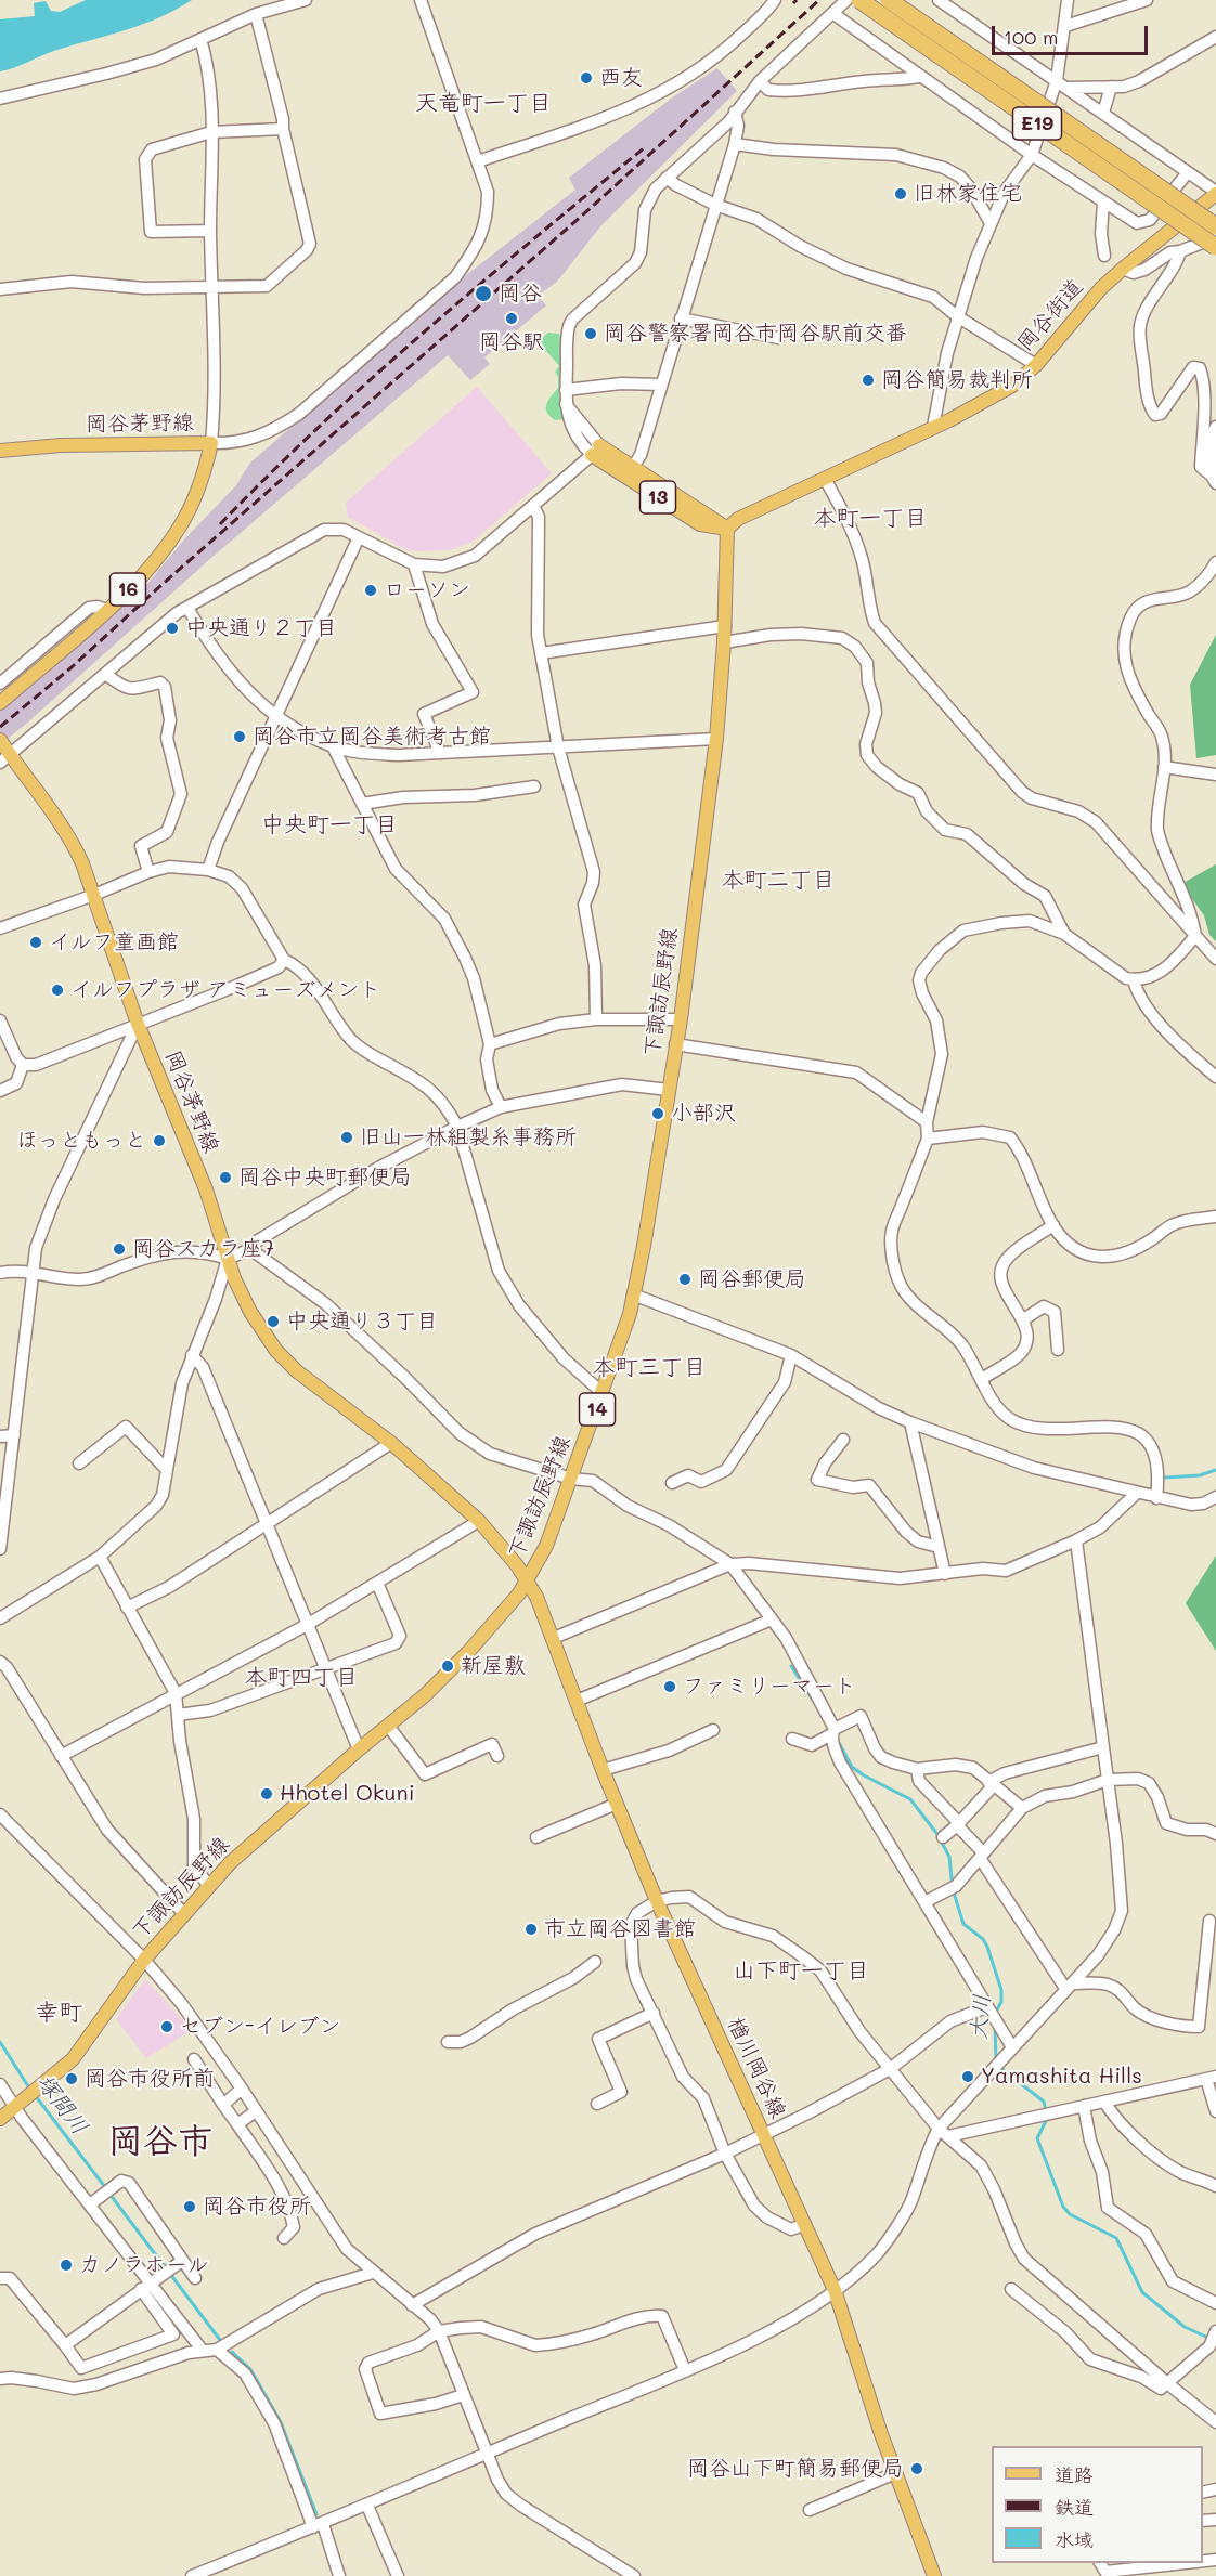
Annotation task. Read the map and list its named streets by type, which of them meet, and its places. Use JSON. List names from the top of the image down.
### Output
{
  "streets": {
    "highway": ["E19"],
    "main road": [
      "岡谷街道",
      "岡谷茅野線",
      "13",
      "16",
      "下諏訪辰野線",
      "14",
      "楢川岡谷線"
    ]
  },
  "crossings": [
    ["岡谷街道", "13"],
    ["岡谷街道", "下諏訪辰野線"],
    ["岡谷茅野線", "下諏訪辰野線"],
    ["岡谷茅野線", "楢川岡谷線"],
    ["13", "下諏訪辰野線"],
    ["下諏訪辰野線", "楢川岡谷線"]
  ],
  "districts": [
    "天竜町一丁目",
    "本町一丁目",
    "中央町一丁目",
    "本町二丁目",
    "本町三丁目",
    "本町四丁目",
    "山下町一丁目",
    "幸町",
    "岡谷市"
  ],
  "water": ["大川", "塚間川"],
  "places": [
    "西友",
    "旧林家住宅",
    "岡谷",
    "岡谷駅",
    "岡谷警察署岡谷市岡谷駅前交番",
    "岡谷簡易裁判所",
    "ローソン",
    "中央通り２丁目",
    "岡谷市立岡谷美術考古館",
    "イルフ童画館",
    "イルフプラザ アミューズメント",
    "小部沢",
    "旧山一林組製糸事務所",
    "ほっともっと",
    "岡谷中央町郵便局",
    "岡谷スカラ座7",
    "岡谷郵便局",
    "中央通り３丁目",
    "新屋敷",
    "ファミリーマート",
    "Hhotel Okuni",
    "市立岡谷図書館",
    "セブン-イレブン",
    "Yamashita Hills",
    "岡谷市役所前",
    "岡谷市役所",
    "カノラホール",
    "岡谷山下町簡易郵便局"
  ],
  "legend": ["道路", "鉄道", "水域"],
  "scale_bar": "100 m"
}
